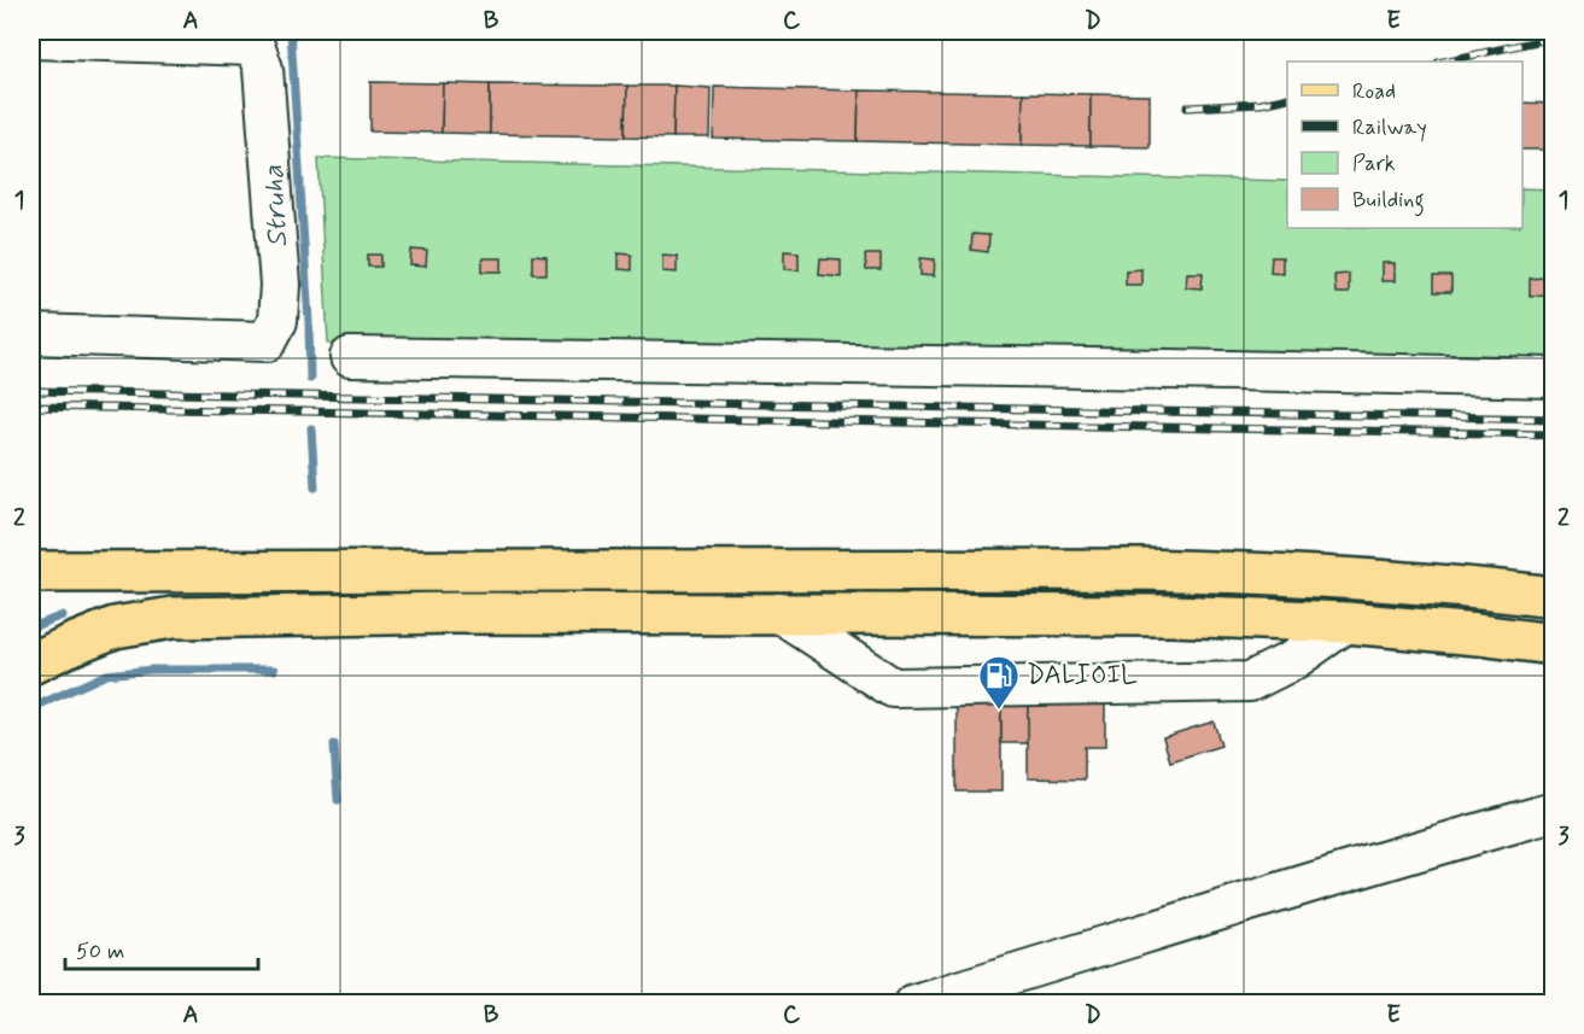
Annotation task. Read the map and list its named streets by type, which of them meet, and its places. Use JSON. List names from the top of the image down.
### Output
{
  "water": ["Struha"],
  "places": {
    "fuel station": ["DALIOIL"]
  },
  "legend": [
    "Road",
    "Railway",
    "Park",
    "Building"
  ],
  "scale_bar": "50 m",
  "grid": {
    "columns": [
      "A",
      "B",
      "C",
      "D",
      "E"
    ],
    "rows": ["1", "2", "3"]
  }
}
